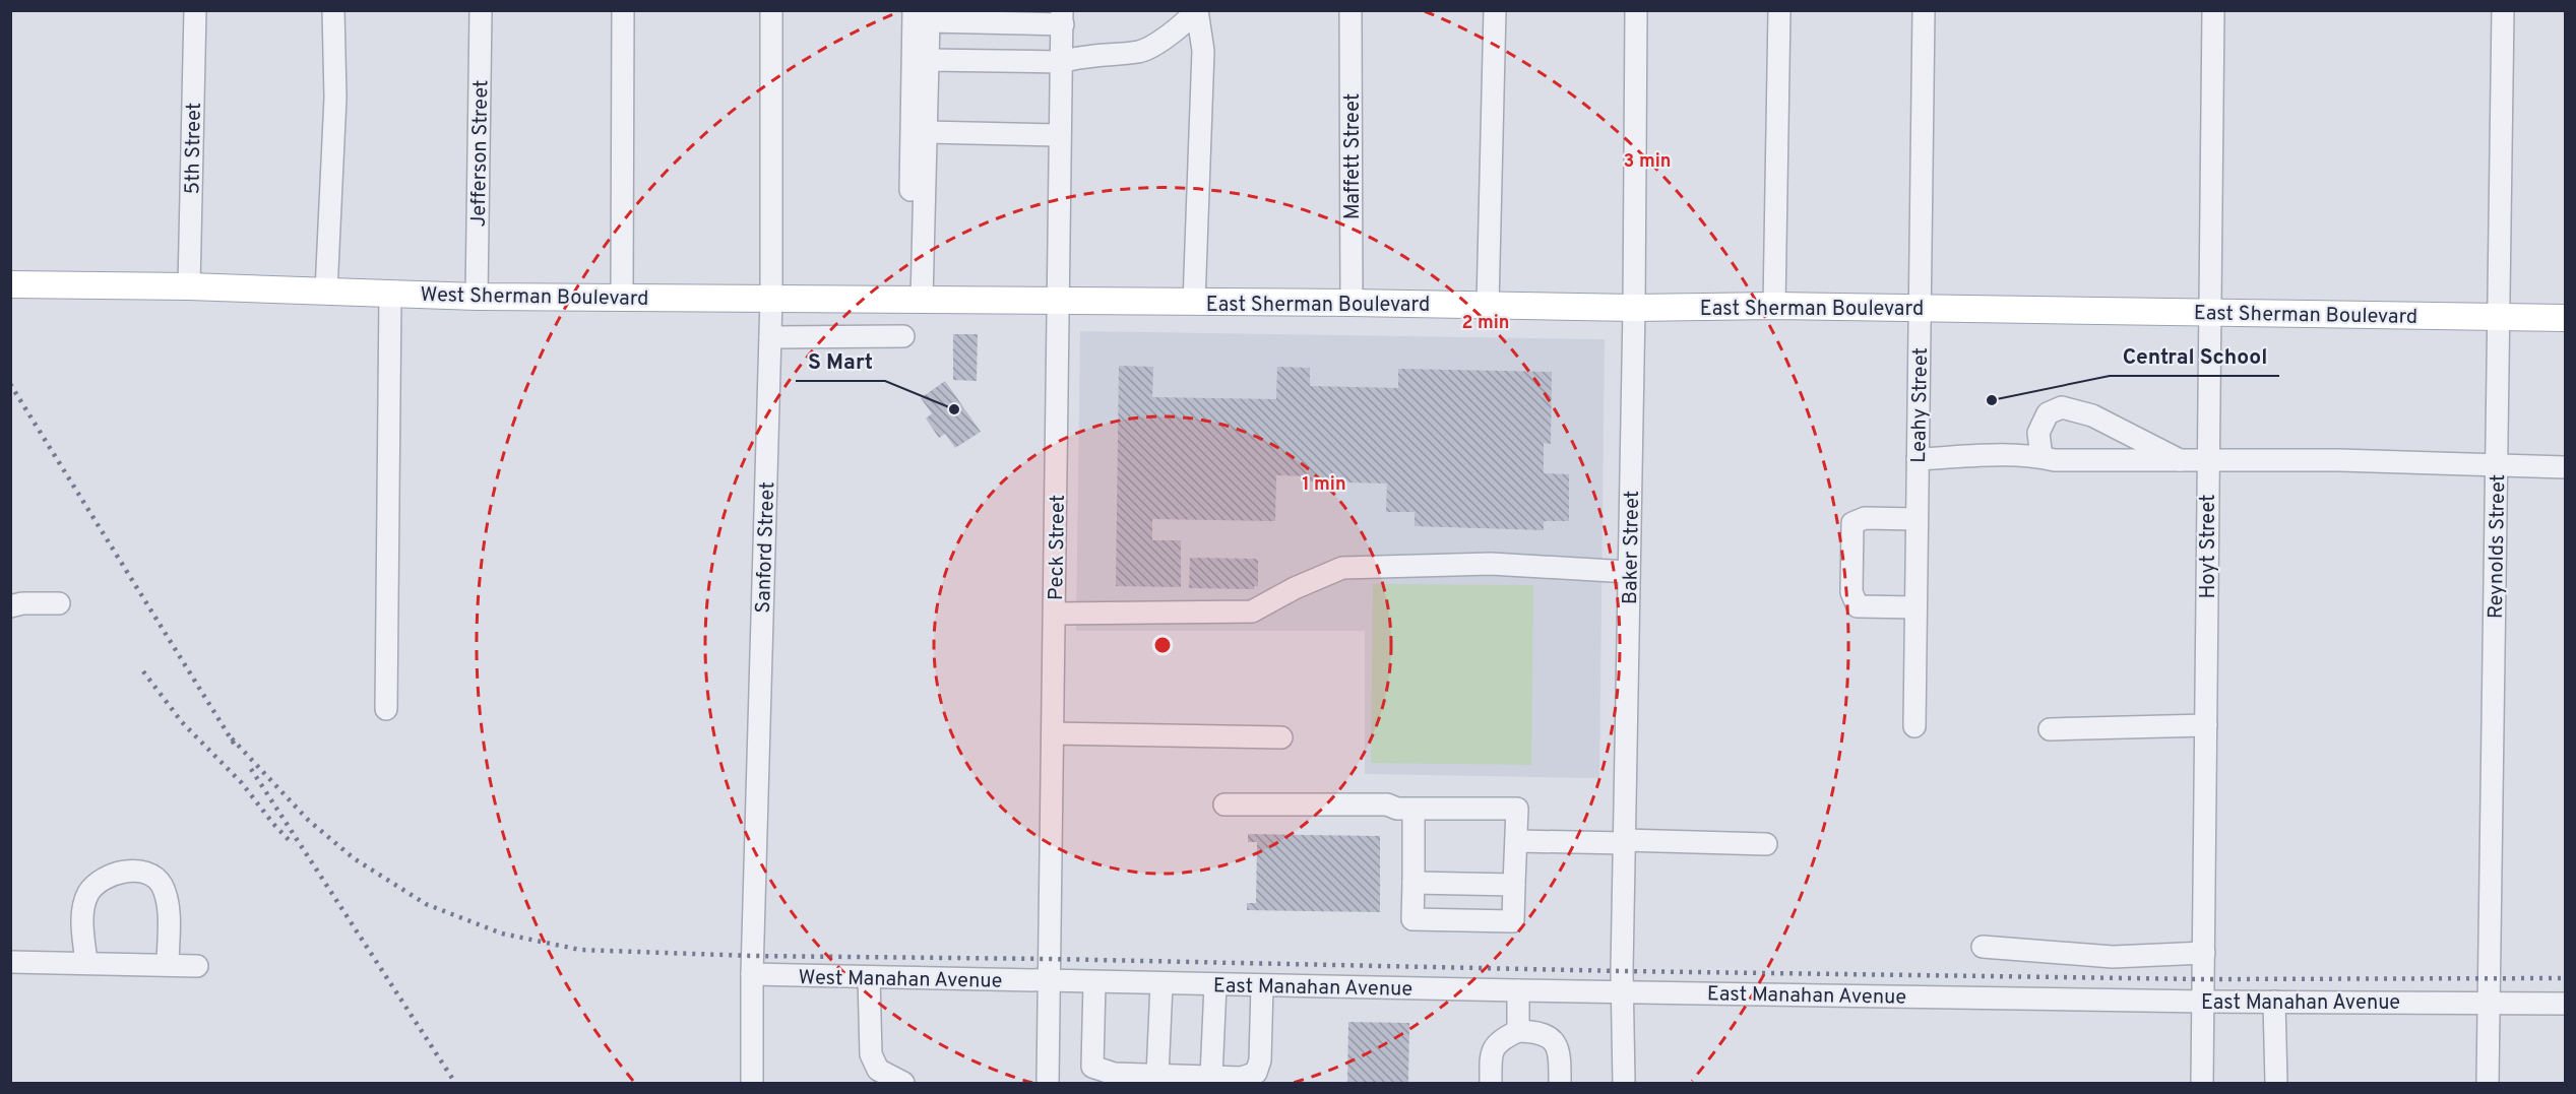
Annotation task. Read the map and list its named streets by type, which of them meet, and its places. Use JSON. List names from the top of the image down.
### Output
{
  "streets": {
    "main road": ["West Sherman Boulevard", "East Sherman Boulevard"],
    "street": [
      "5th Street",
      "Jefferson Street",
      "Maffett Street",
      "Leahy Street",
      "Hoyt Street",
      "Reynolds Street",
      "Sanford Street",
      "Peck Street",
      "Baker Street",
      "West Manahan Avenue",
      "East Manahan Avenue"
    ]
  },
  "crossings": [
    ["5th Street", "West Sherman Boulevard"],
    ["Jefferson Street", "West Sherman Boulevard"],
    ["Maffett Street", "East Sherman Boulevard"],
    ["West Sherman Boulevard", "East Sherman Boulevard"],
    ["West Sherman Boulevard", "Sanford Street"],
    ["West Sherman Boulevard", "Peck Street"],
    ["East Sherman Boulevard", "Leahy Street"],
    ["East Sherman Boulevard", "Hoyt Street"],
    ["East Sherman Boulevard", "Reynolds Street"],
    ["East Sherman Boulevard", "Peck Street"],
    ["East Sherman Boulevard", "Baker Street"],
    ["Hoyt Street", "East Manahan Avenue"],
    ["Reynolds Street", "East Manahan Avenue"],
    ["Sanford Street", "West Manahan Avenue"],
    ["Peck Street", "West Manahan Avenue"],
    ["Peck Street", "East Manahan Avenue"],
    ["Baker Street", "East Manahan Avenue"],
    ["West Manahan Avenue", "East Manahan Avenue"]
  ],
  "places": ["Central School", "S Mart"],
  "rings": ["3 min", "2 min", "1 min"]
}
